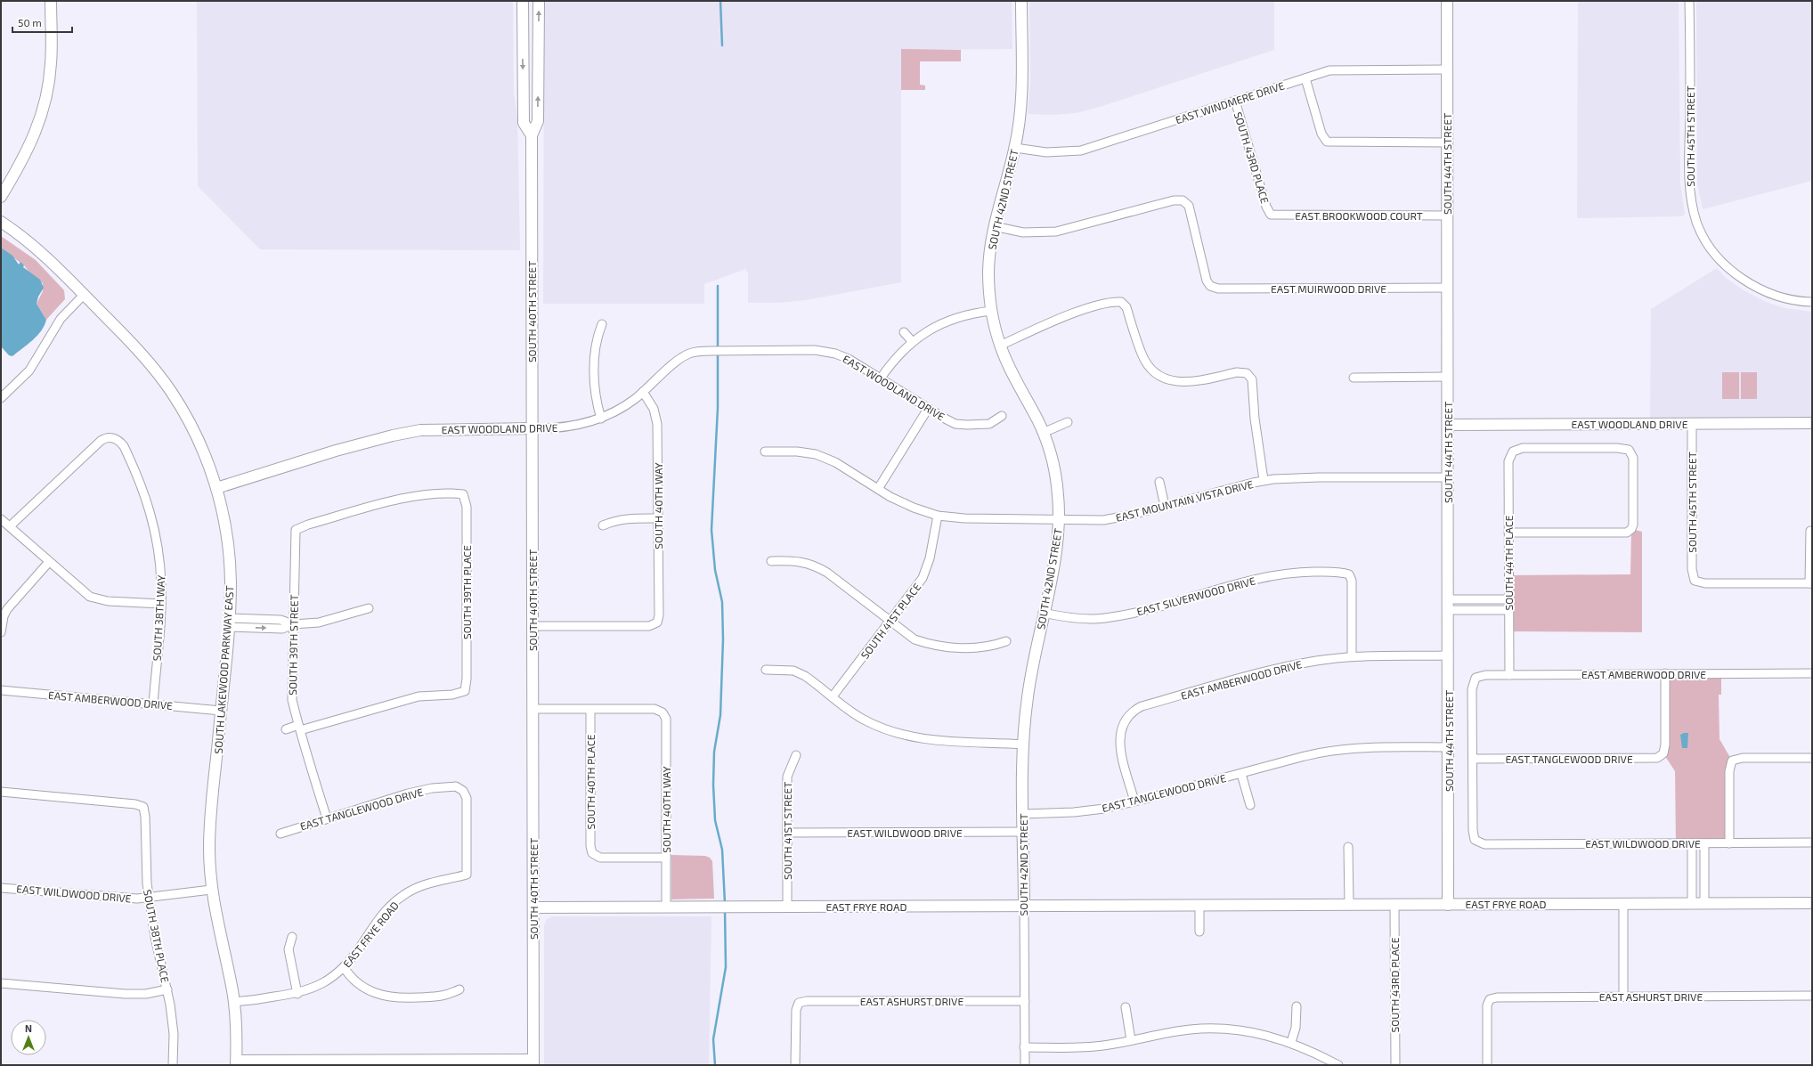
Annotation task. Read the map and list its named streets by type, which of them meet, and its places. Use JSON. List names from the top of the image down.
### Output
{
  "streets": {
    "street": [
      "EAST WINDMERE DRIVE",
      "SOUTH 45TH STREET",
      "SOUTH 43RD PLACE",
      "SOUTH 44TH STREET",
      "SOUTH 42ND STREET",
      "EAST BROOKWOOD COURT",
      "EAST MUIRWOOD DRIVE",
      "SOUTH 40TH STREET",
      "EAST WOODLAND DRIVE",
      "EAST MOUNTAIN VISTA DRIVE",
      "SOUTH 40TH WAY",
      "SOUTH 44TH PLACE",
      "SOUTH 39TH PLACE",
      "EAST SILVERWOOD DRIVE",
      "SOUTH 38TH WAY",
      "SOUTH 41ST PLACE",
      "SOUTH 39TH STREET",
      "SOUTH LAKEWOOD PARKWAY EAST",
      "EAST AMBERWOOD DRIVE",
      "EAST TANGLEWOOD DRIVE",
      "SOUTH 40TH PLACE",
      "SOUTH 41ST STREET",
      "EAST WILDWOOD DRIVE",
      "EAST FRYE ROAD",
      "SOUTH 38TH PLACE",
      "EAST ASHURST DRIVE"
    ]
  },
  "crossings": [
    ["EAST WINDMERE DRIVE", "SOUTH 43RD PLACE"],
    ["EAST WINDMERE DRIVE", "SOUTH 44TH STREET"],
    ["EAST WINDMERE DRIVE", "SOUTH 42ND STREET"],
    ["SOUTH 45TH STREET", "EAST WOODLAND DRIVE"],
    ["SOUTH 43RD PLACE", "EAST BROOKWOOD COURT"],
    ["SOUTH 43RD PLACE", "EAST FRYE ROAD"],
    ["SOUTH 44TH STREET", "EAST BROOKWOOD COURT"],
    ["SOUTH 44TH STREET", "EAST MUIRWOOD DRIVE"],
    ["SOUTH 44TH STREET", "EAST WOODLAND DRIVE"],
    ["SOUTH 44TH STREET", "EAST MOUNTAIN VISTA DRIVE"],
    ["SOUTH 44TH STREET", "EAST AMBERWOOD DRIVE"],
    ["SOUTH 44TH STREET", "EAST TANGLEWOOD DRIVE"],
    ["SOUTH 44TH STREET", "EAST FRYE ROAD"],
    ["SOUTH 42ND STREET", "EAST MUIRWOOD DRIVE"],
    ["SOUTH 42ND STREET", "EAST MOUNTAIN VISTA DRIVE"],
    ["SOUTH 42ND STREET", "EAST SILVERWOOD DRIVE"],
    ["SOUTH 42ND STREET", "EAST TANGLEWOOD DRIVE"],
    ["SOUTH 42ND STREET", "EAST WILDWOOD DRIVE"],
    ["SOUTH 42ND STREET", "EAST FRYE ROAD"],
    ["SOUTH 42ND STREET", "EAST ASHURST DRIVE"],
    ["SOUTH 40TH STREET", "EAST WOODLAND DRIVE"],
    ["SOUTH 40TH STREET", "SOUTH 40TH WAY"],
    ["SOUTH 40TH STREET", "EAST FRYE ROAD"],
    ["EAST WOODLAND DRIVE", "SOUTH 40TH WAY"],
    ["EAST WOODLAND DRIVE", "SOUTH LAKEWOOD PARKWAY EAST"],
    ["EAST MOUNTAIN VISTA DRIVE", "SOUTH 41ST PLACE"],
    ["SOUTH 40TH WAY", "SOUTH 40TH PLACE"],
    ["SOUTH 40TH WAY", "EAST FRYE ROAD"],
    ["SOUTH 44TH PLACE", "EAST AMBERWOOD DRIVE"],
    ["SOUTH 39TH PLACE", "SOUTH 39TH STREET"],
    ["EAST SILVERWOOD DRIVE", "EAST AMBERWOOD DRIVE"],
    ["SOUTH 38TH WAY", "EAST AMBERWOOD DRIVE"],
    ["SOUTH 39TH STREET", "EAST TANGLEWOOD DRIVE"],
    ["SOUTH LAKEWOOD PARKWAY EAST", "EAST AMBERWOOD DRIVE"],
    ["SOUTH LAKEWOOD PARKWAY EAST", "EAST WILDWOOD DRIVE"],
    ["SOUTH LAKEWOOD PARKWAY EAST", "EAST FRYE ROAD"],
    ["EAST AMBERWOOD DRIVE", "EAST TANGLEWOOD DRIVE"],
    ["EAST AMBERWOOD DRIVE", "EAST WILDWOOD DRIVE"],
    ["EAST TANGLEWOOD DRIVE", "EAST WILDWOOD DRIVE"],
    ["EAST TANGLEWOOD DRIVE", "EAST FRYE ROAD"],
    ["SOUTH 41ST STREET", "EAST WILDWOOD DRIVE"],
    ["SOUTH 41ST STREET", "EAST FRYE ROAD"],
    ["EAST WILDWOOD DRIVE", "SOUTH 38TH PLACE"]
  ],
  "scale_bar": "50 m",
  "north": "top"
}
